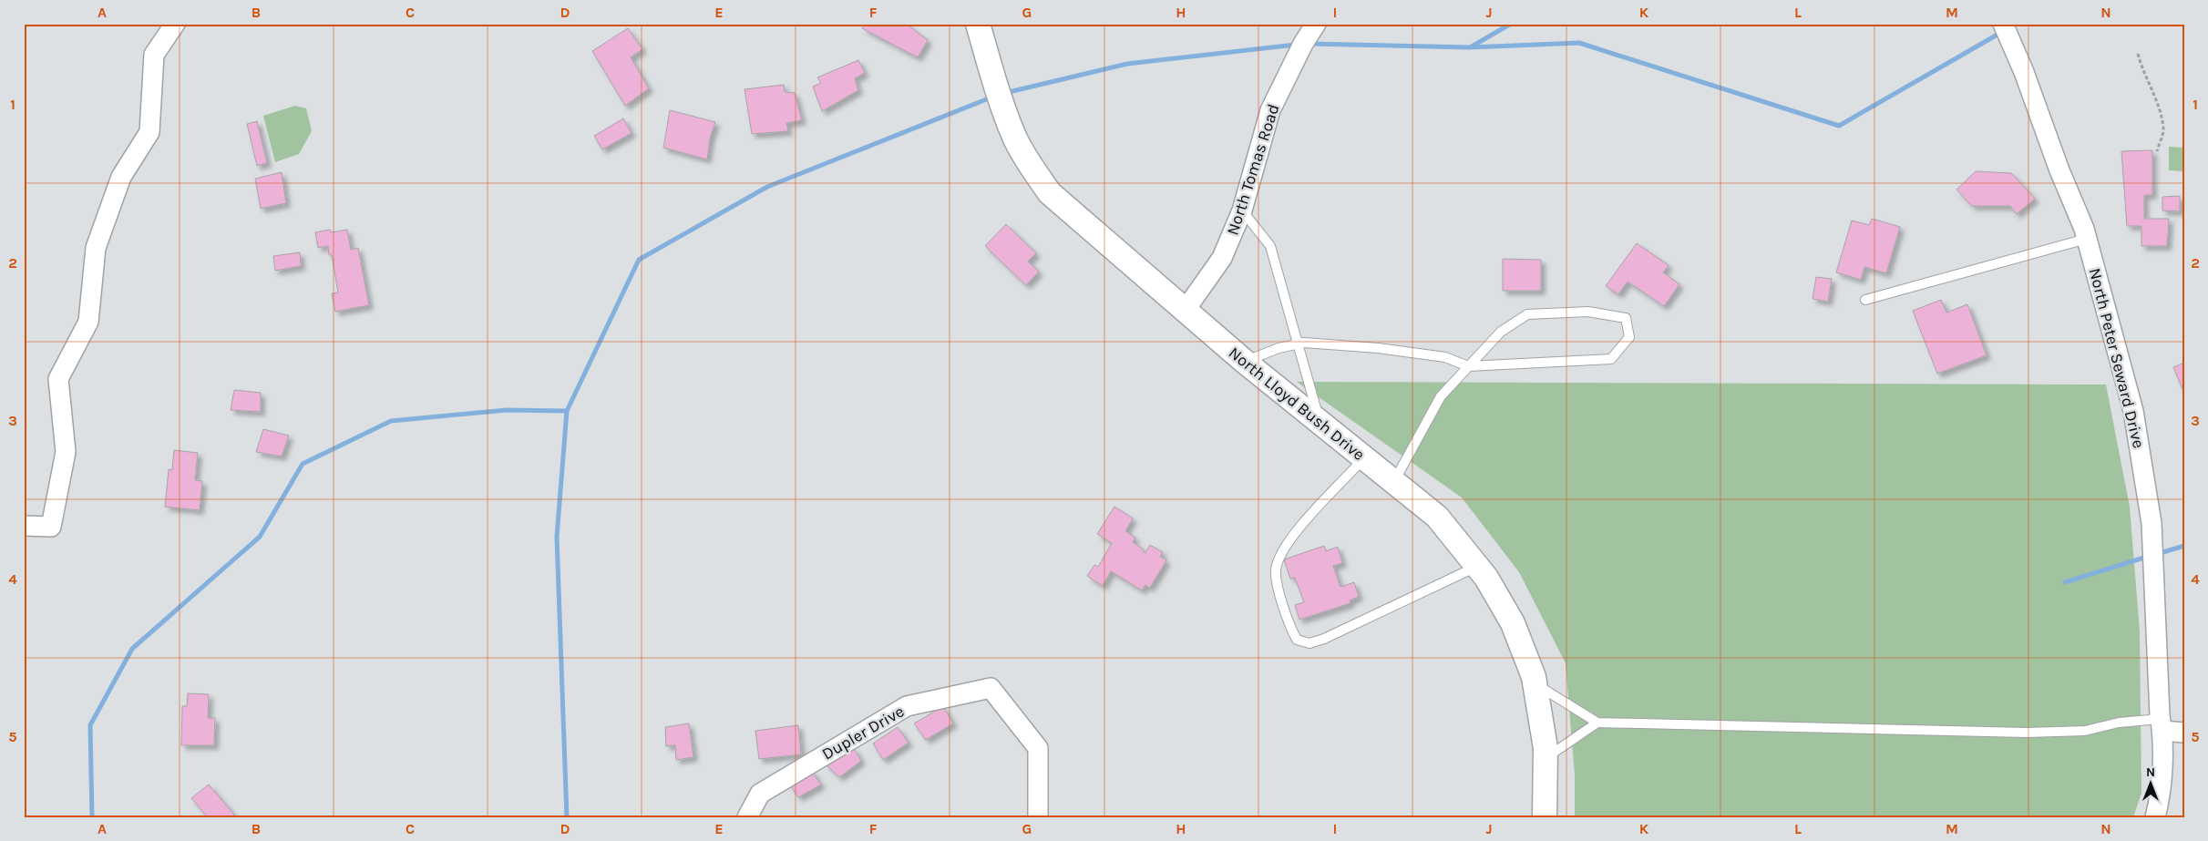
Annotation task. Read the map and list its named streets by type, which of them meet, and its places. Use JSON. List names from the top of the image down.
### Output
{
  "streets": {
    "street": [
      "North Tomas Road",
      "North Peter Seward Drive",
      "North Lloyd Bush Drive",
      "Dupler Drive"
    ]
  },
  "crossings": [
    ["North Tomas Road", "North Lloyd Bush Drive"]
  ],
  "north": "top",
  "grid": {
    "columns": [
      "A",
      "B",
      "C",
      "D",
      "E",
      "F",
      "G",
      "H",
      "I",
      "J",
      "K",
      "L",
      "M",
      "N"
    ],
    "rows": [
      "1",
      "2",
      "3",
      "4",
      "5"
    ]
  }
}
